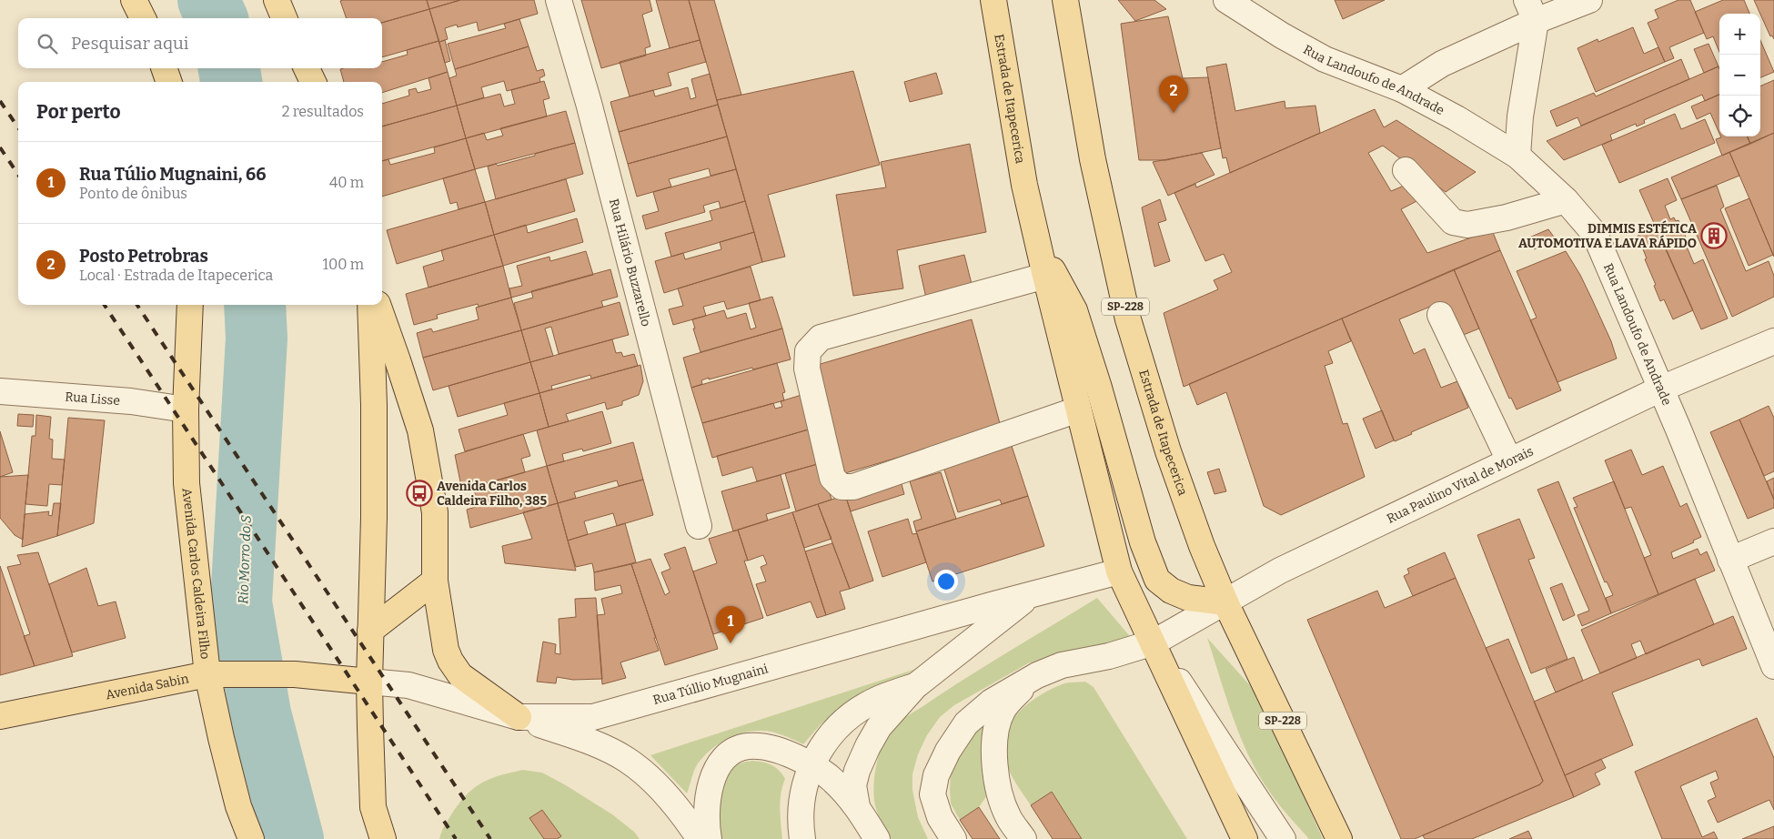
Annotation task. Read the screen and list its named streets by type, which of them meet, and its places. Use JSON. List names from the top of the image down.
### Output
{
  "streets": {
    "main road": [
      "Estrada de Itapecerica",
      "SP-228",
      "Avenida Carlos Caldeira Filho",
      "Rua Túllio Mugnaini",
      "Avenida Sabin"
    ],
    "street": [
      "Rua Landoufo de Andrade",
      "Rua Hilário Buzzarello",
      "Rua Lisse",
      "Rua Paulino Vital de Morais"
    ]
  },
  "crossings": [
    ["Rua Landoufo de Andrade", "Rua Paulino Vital de Morais"],
    ["Estrada de Itapecerica", "Rua Paulino Vital de Morais"],
    ["Estrada de Itapecerica", "Rua Túllio Mugnaini"],
    ["Rua Lisse", "Avenida Carlos Caldeira Filho"],
    ["Avenida Carlos Caldeira Filho", "Avenida Sabin"],
    ["Rua Túllio Mugnaini", "Avenida Sabin"]
  ],
  "water": ["Rio Morro do S"],
  "places": {
    "building": ["DIMMIS ESTÉTICA AUTOMOTIVA E LAVA RÁPIDO"],
    "bus stop": ["Avenida Carlos Caldeira Filho, 385"]
  },
  "page": {
    "map_buttons": ["+", "−"],
    "search": "Pesquisar aqui",
    "pins": ["2", "1"],
    "heading": ["Por perto", "2 resultados"],
    "list": [
      {
        "mark": "1",
        "name": "Rua Túlio Mugnaini, 66",
        "note": "Ponto de ônibus",
        "value": "40 m"
      },
      {
        "mark": "2",
        "name": "Posto Petrobras",
        "note": "Local · Estrada de Itapecerica",
        "value": "100 m"
      }
    ]
  }
}
